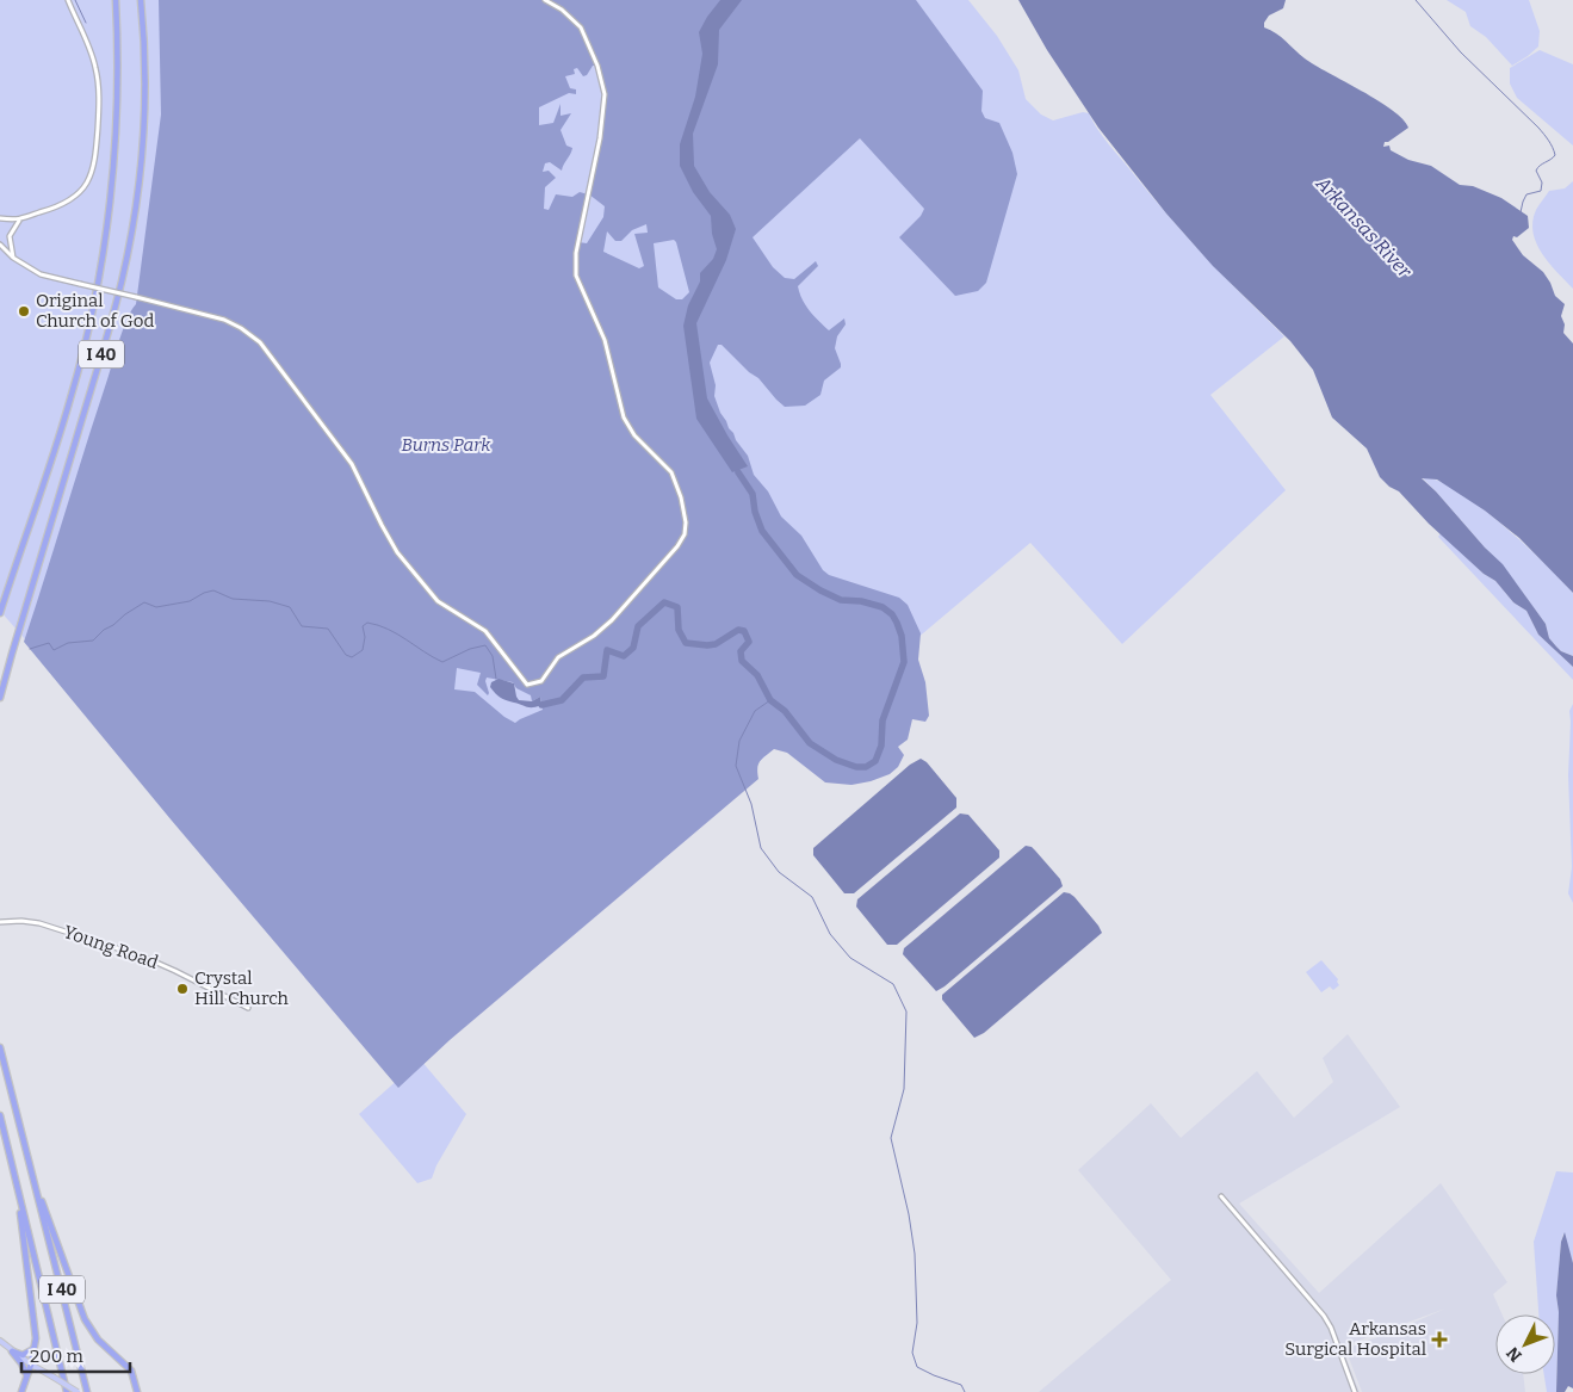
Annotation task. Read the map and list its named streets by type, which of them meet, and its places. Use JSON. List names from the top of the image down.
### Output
{
  "streets": {
    "highway": ["I 40"],
    "street": ["Young Road"]
  },
  "water": ["Arkansas River"],
  "parks": ["Burns Park"],
  "places": {
    "other": ["Original Church of God", "Crystal Hill Church"],
    "health": ["Arkansas Surgical Hospital"]
  },
  "scale_bar": "200 m",
  "north": "bottom left"
}
